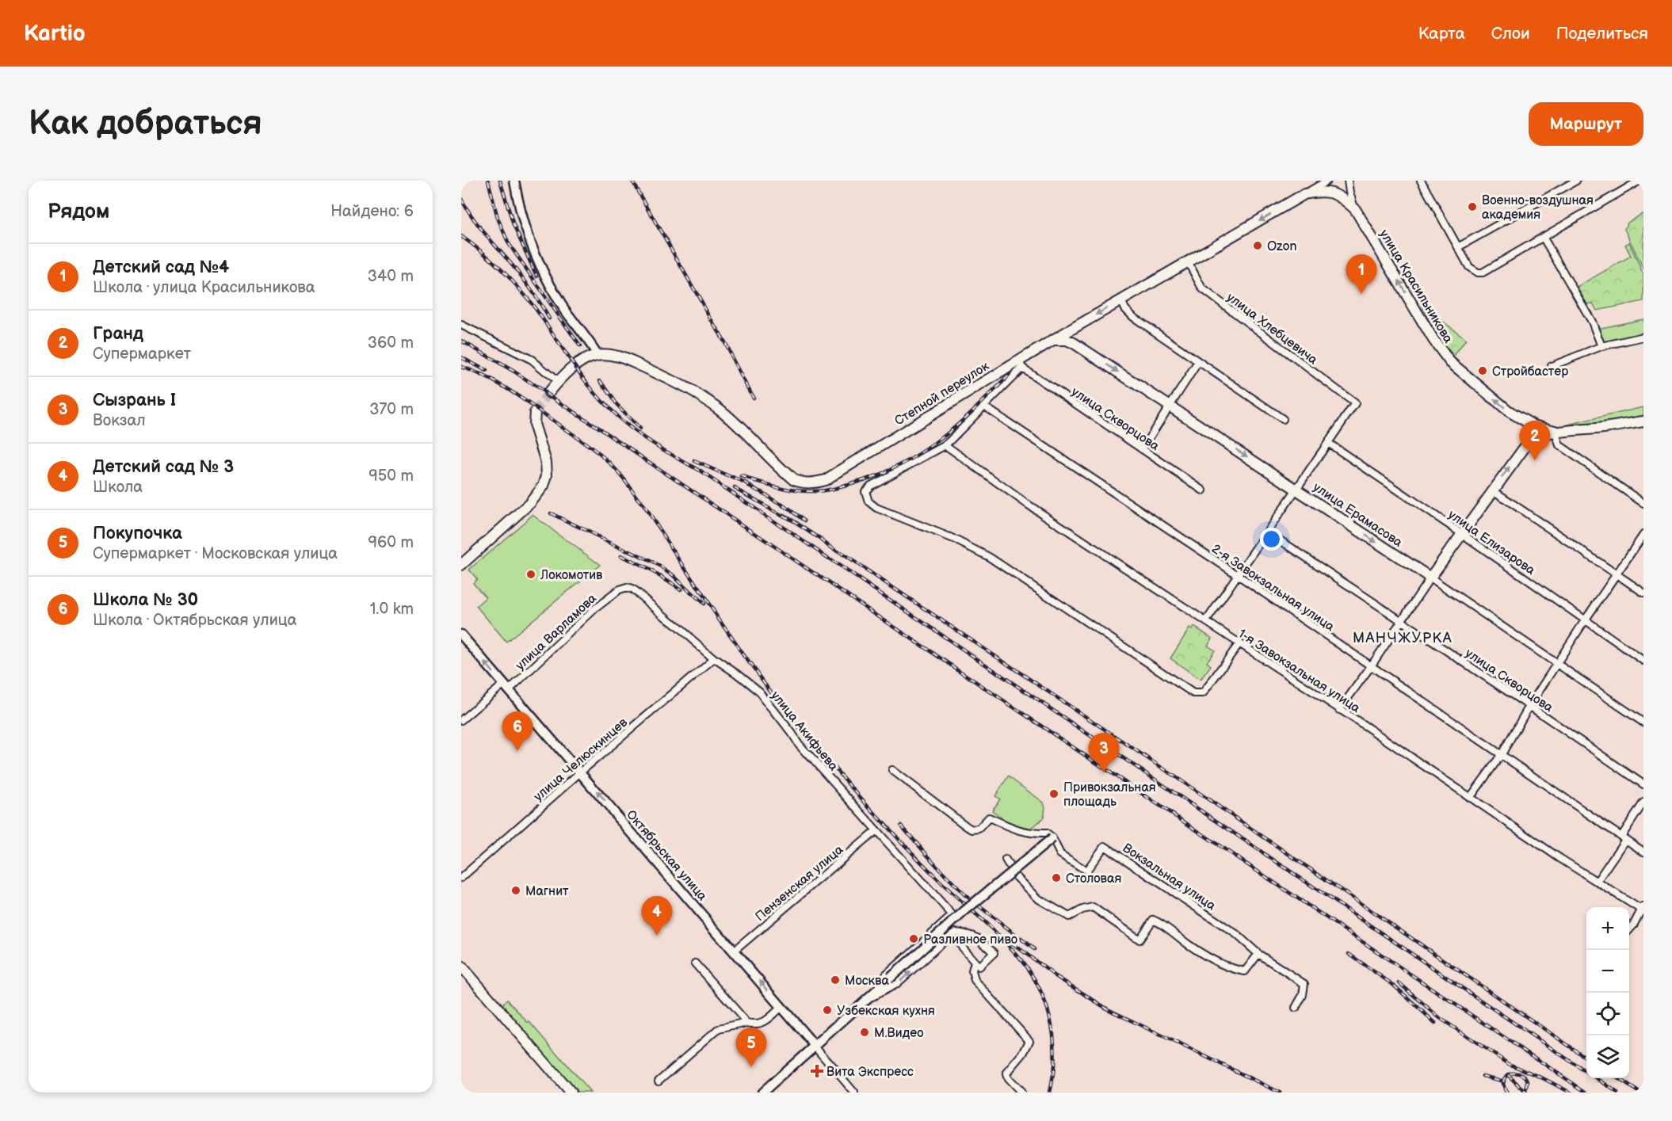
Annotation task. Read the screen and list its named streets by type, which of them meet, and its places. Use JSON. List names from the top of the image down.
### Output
{
  "streets": {
    "main road": [
      "улица Красильникова",
      "Степной переулок",
      "улица Ерамасова",
      "Октябрьская улица"
    ],
    "street": [
      "улица Хлебцевича",
      "улица Скворцова",
      "улица Елизарова",
      "2-я Завокзальная улица",
      "улица Варламова",
      "1-я Завокзальная улица",
      "улица Акифьева",
      "улица Челюскинцев",
      "Вокзальная улица",
      "Пензенская улица"
    ]
  },
  "crossings": [
    ["улица Хлебцевича", "Степной переулок"],
    ["улица Хлебцевича", "улица Елизарова"],
    ["Степной переулок", "улица Скворцова"],
    ["Степной переулок", "улица Ерамасова"],
    ["улица Варламова", "улица Акифьева"],
    ["улица Варламова", "Октябрьская улица"],
    ["улица Акифьева", "улица Челюскинцев"],
    ["улица Акифьева", "Пензенская улица"],
    ["улица Челюскинцев", "Октябрьская улица"],
    ["Октябрьская улица", "Пензенская улица"]
  ],
  "one_way": ["улица Красильникова", "улица Ерамасова", "Октябрьская улица"],
  "districts": ["МАНЧЖУРКА"],
  "places": {
    "other": [
      "Военно-воздушная академия",
      "Ozon",
      "Стройбастер",
      "Локомотив",
      "Привокзальная площадь",
      "Столовая",
      "Магнит",
      "Разливное пиво",
      "Москва",
      "Узбекская кухня",
      "М.Видео"
    ],
    "health": ["Вита Экспресс"]
  },
  "page": {
    "header": "Kartio",
    "nav": ["Карта", "Слои", "Поделиться"],
    "buttons": "Маршрут",
    "title": "Как добраться",
    "heading": ["Рядом", "Найдено: 6"],
    "list": [
      {
        "mark": "1",
        "name": "Детский сад №4",
        "note": "Школа · улица Красильникова",
        "value": "340 m"
      },
      {
        "mark": "2",
        "name": "Гранд",
        "note": "Супермаркет",
        "value": "360 m"
      },
      {
        "mark": "3",
        "name": "Сызрань I",
        "note": "Вокзал",
        "value": "370 m"
      },
      {
        "mark": "4",
        "name": "Детский сад № 3",
        "note": "Школа",
        "value": "950 m"
      },
      {
        "mark": "5",
        "name": "Покупочка",
        "note": "Супермаркет · Московская улица",
        "value": "960 m"
      },
      {
        "mark": "6",
        "name": "Школа № 30",
        "note": "Школа · Октябрьская улица",
        "value": "1.0 km"
      }
    ],
    "pins": [
      "1",
      "2",
      "6",
      "3",
      "4",
      "5"
    ],
    "map_buttons": ["+", "−"]
  }
}
